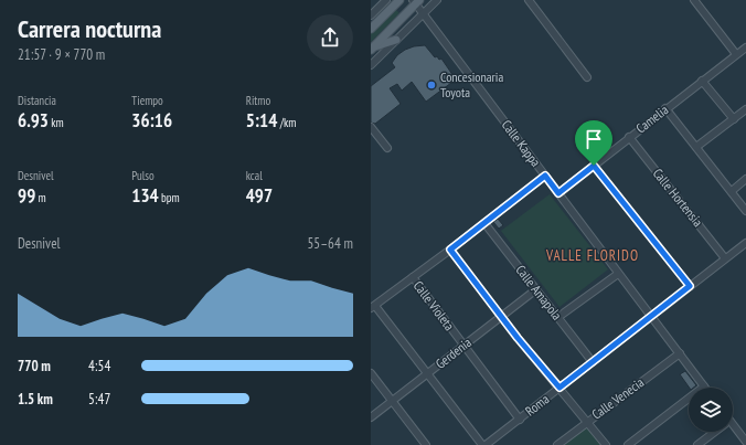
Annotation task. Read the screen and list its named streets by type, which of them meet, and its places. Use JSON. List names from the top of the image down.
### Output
{
  "streets": {
    "street": [
      "Camelia",
      "Calle Kappa",
      "Calle Hortensia",
      "Calle Amapola",
      "Calle Violeta",
      "Gerdenia",
      "Calle Venecia",
      "Roma"
    ]
  },
  "crossings": [
    ["Camelia", "Calle Kappa"],
    ["Camelia", "Calle Hortensia"],
    ["Calle Kappa", "Calle Venecia"],
    ["Calle Kappa", "Roma"],
    ["Calle Hortensia", "Roma"],
    ["Calle Amapola", "Gerdenia"],
    ["Calle Amapola", "Roma"],
    ["Calle Violeta", "Gerdenia"],
    ["Calle Violeta", "Roma"]
  ],
  "districts": ["VALLE FLORIDO"],
  "places": ["Concesionaria Toyota"],
  "page": {
    "heading": ["Carrera nocturna", "21:57 · 9 × 770 m"],
    "stats": [
      ["Distancia", "6.93 km"],
      ["Tiempo", "36:16"],
      ["Ritmo", "5:14 /km"],
      ["Desnivel", "99 m"],
      ["Pulso", "134 bpm"],
      ["kcal", "497"]
    ],
    "chart": ["Desnivel", "55–64 m"],
    "list": [
      {
        "name": "770 m",
        "note": "4:54"
      },
      {
        "name": "1.5 km",
        "note": "5:47"
      }
    ]
  }
}
